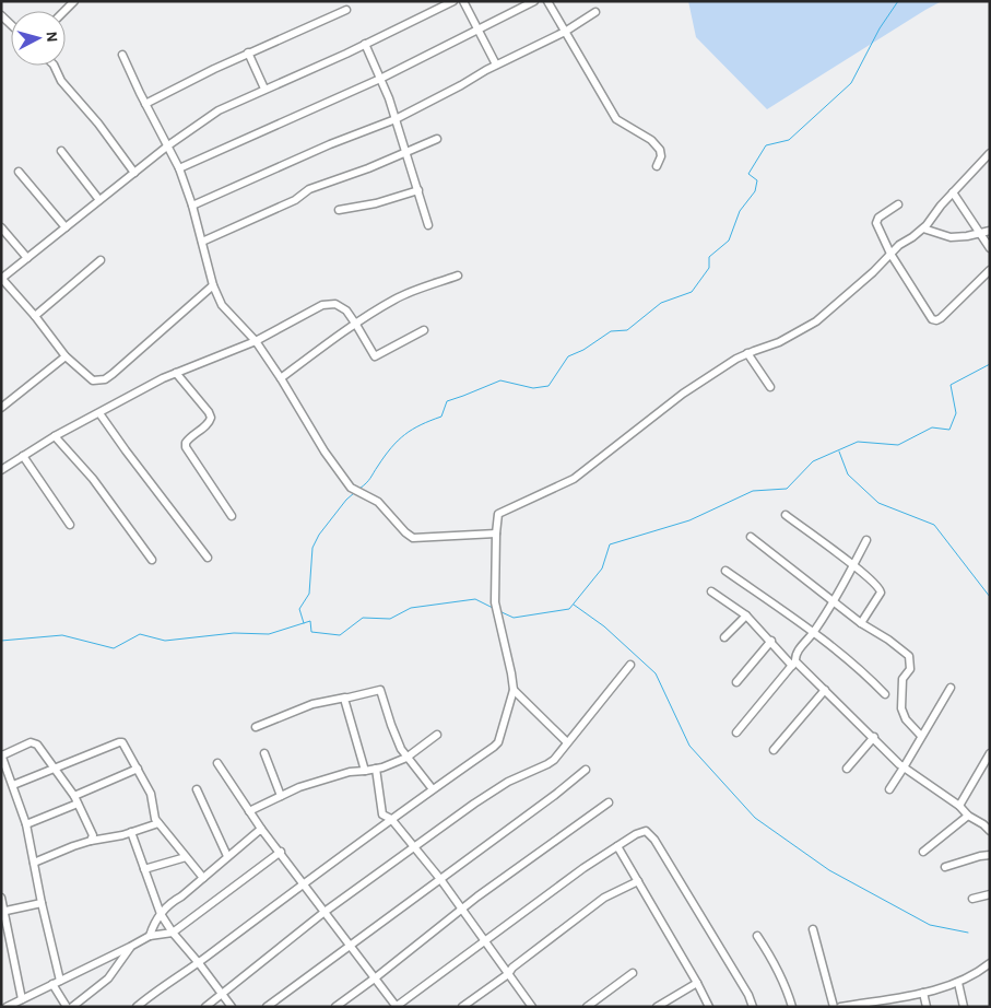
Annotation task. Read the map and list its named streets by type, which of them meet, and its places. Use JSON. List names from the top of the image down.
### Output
{
  "north": "right"
}
